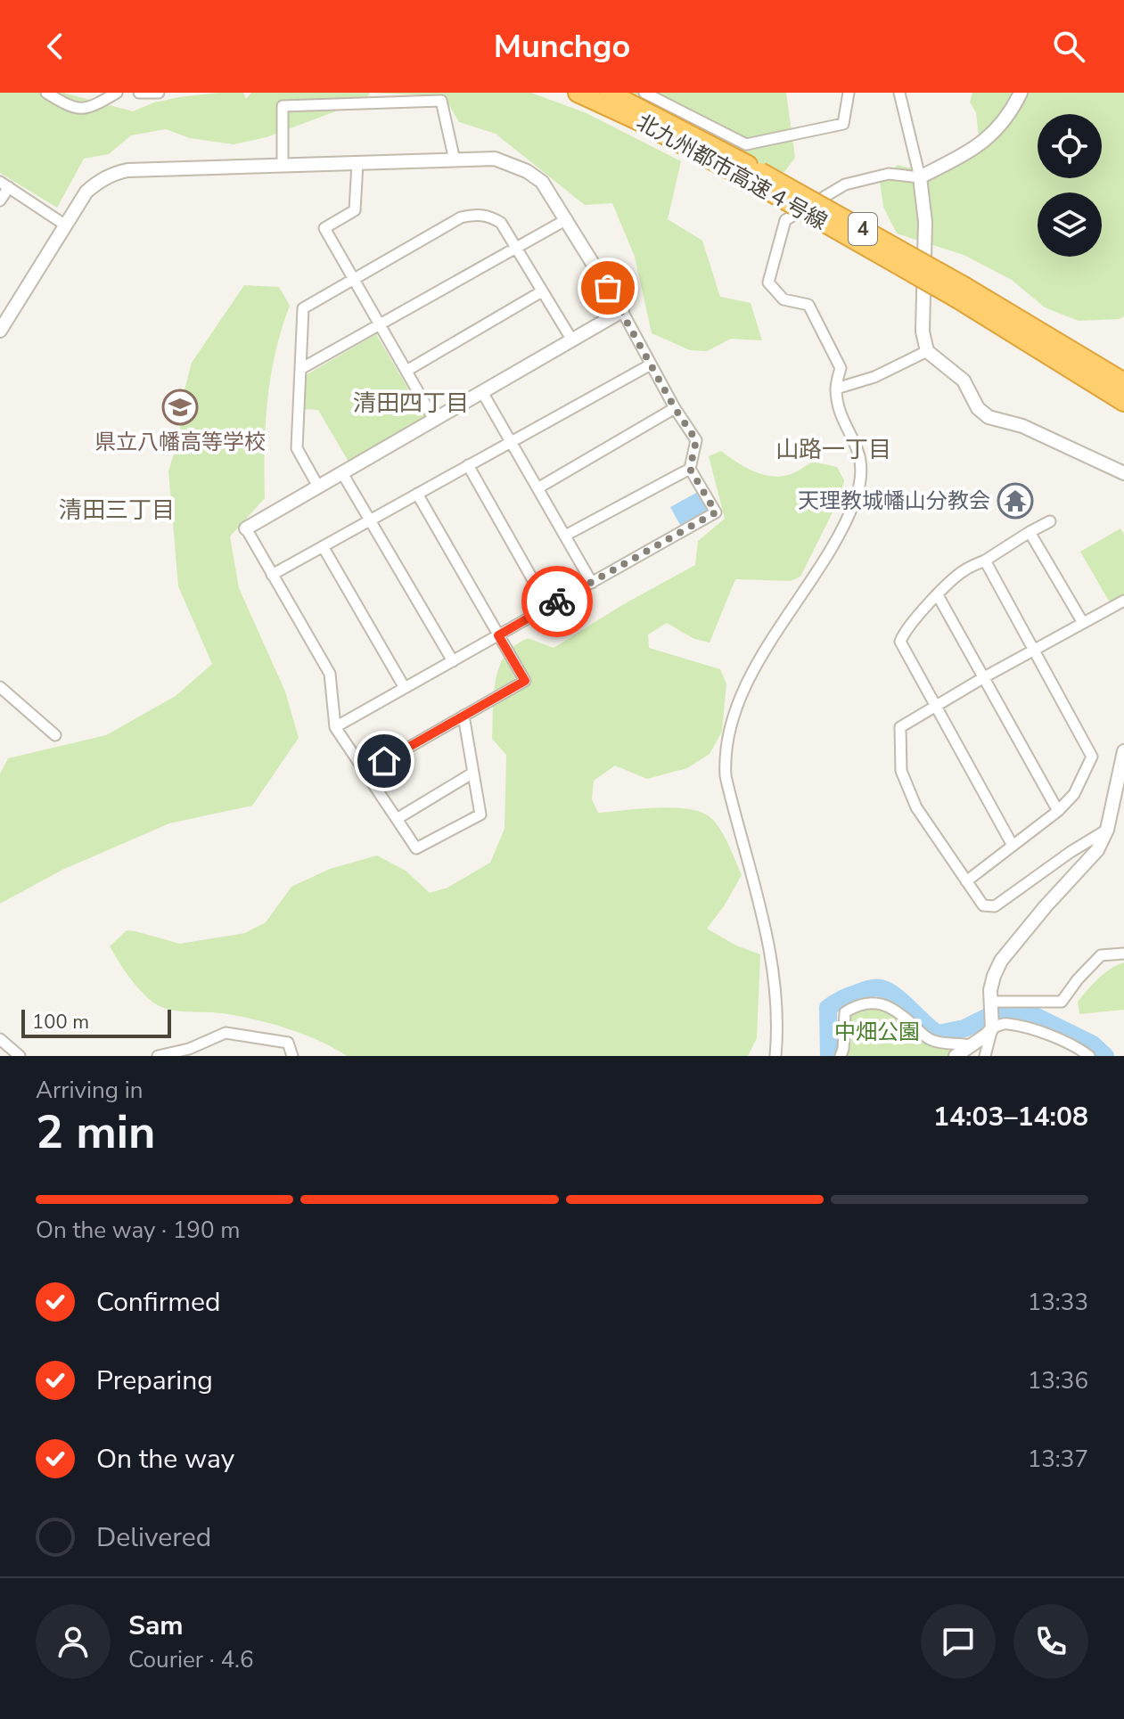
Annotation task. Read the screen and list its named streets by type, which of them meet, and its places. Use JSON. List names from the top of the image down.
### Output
{
  "streets": {
    "highway": ["北九州都市高速４号線", "4"]
  },
  "districts": ["清田四丁目", "山路一丁目", "清田三丁目"],
  "parks": ["中畑公園"],
  "places": {
    "school or university": ["県立八幡高等学校"],
    "temple": ["天理教城幡山分教会"]
  },
  "scale_bar": "100 m",
  "page": {
    "header": "Munchgo",
    "scale": "100 m",
    "heading": ["2 min", "Arriving in", "14:03–14:08"],
    "panel": ["Sam", "Courier · 4.6"],
    "bar": "On the way · 190 m",
    "list": [
      ["Confirmed", "13:33"],
      ["Preparing", "13:36"],
      ["On the way", "13:37"],
      "Delivered"
    ]
  }
}
